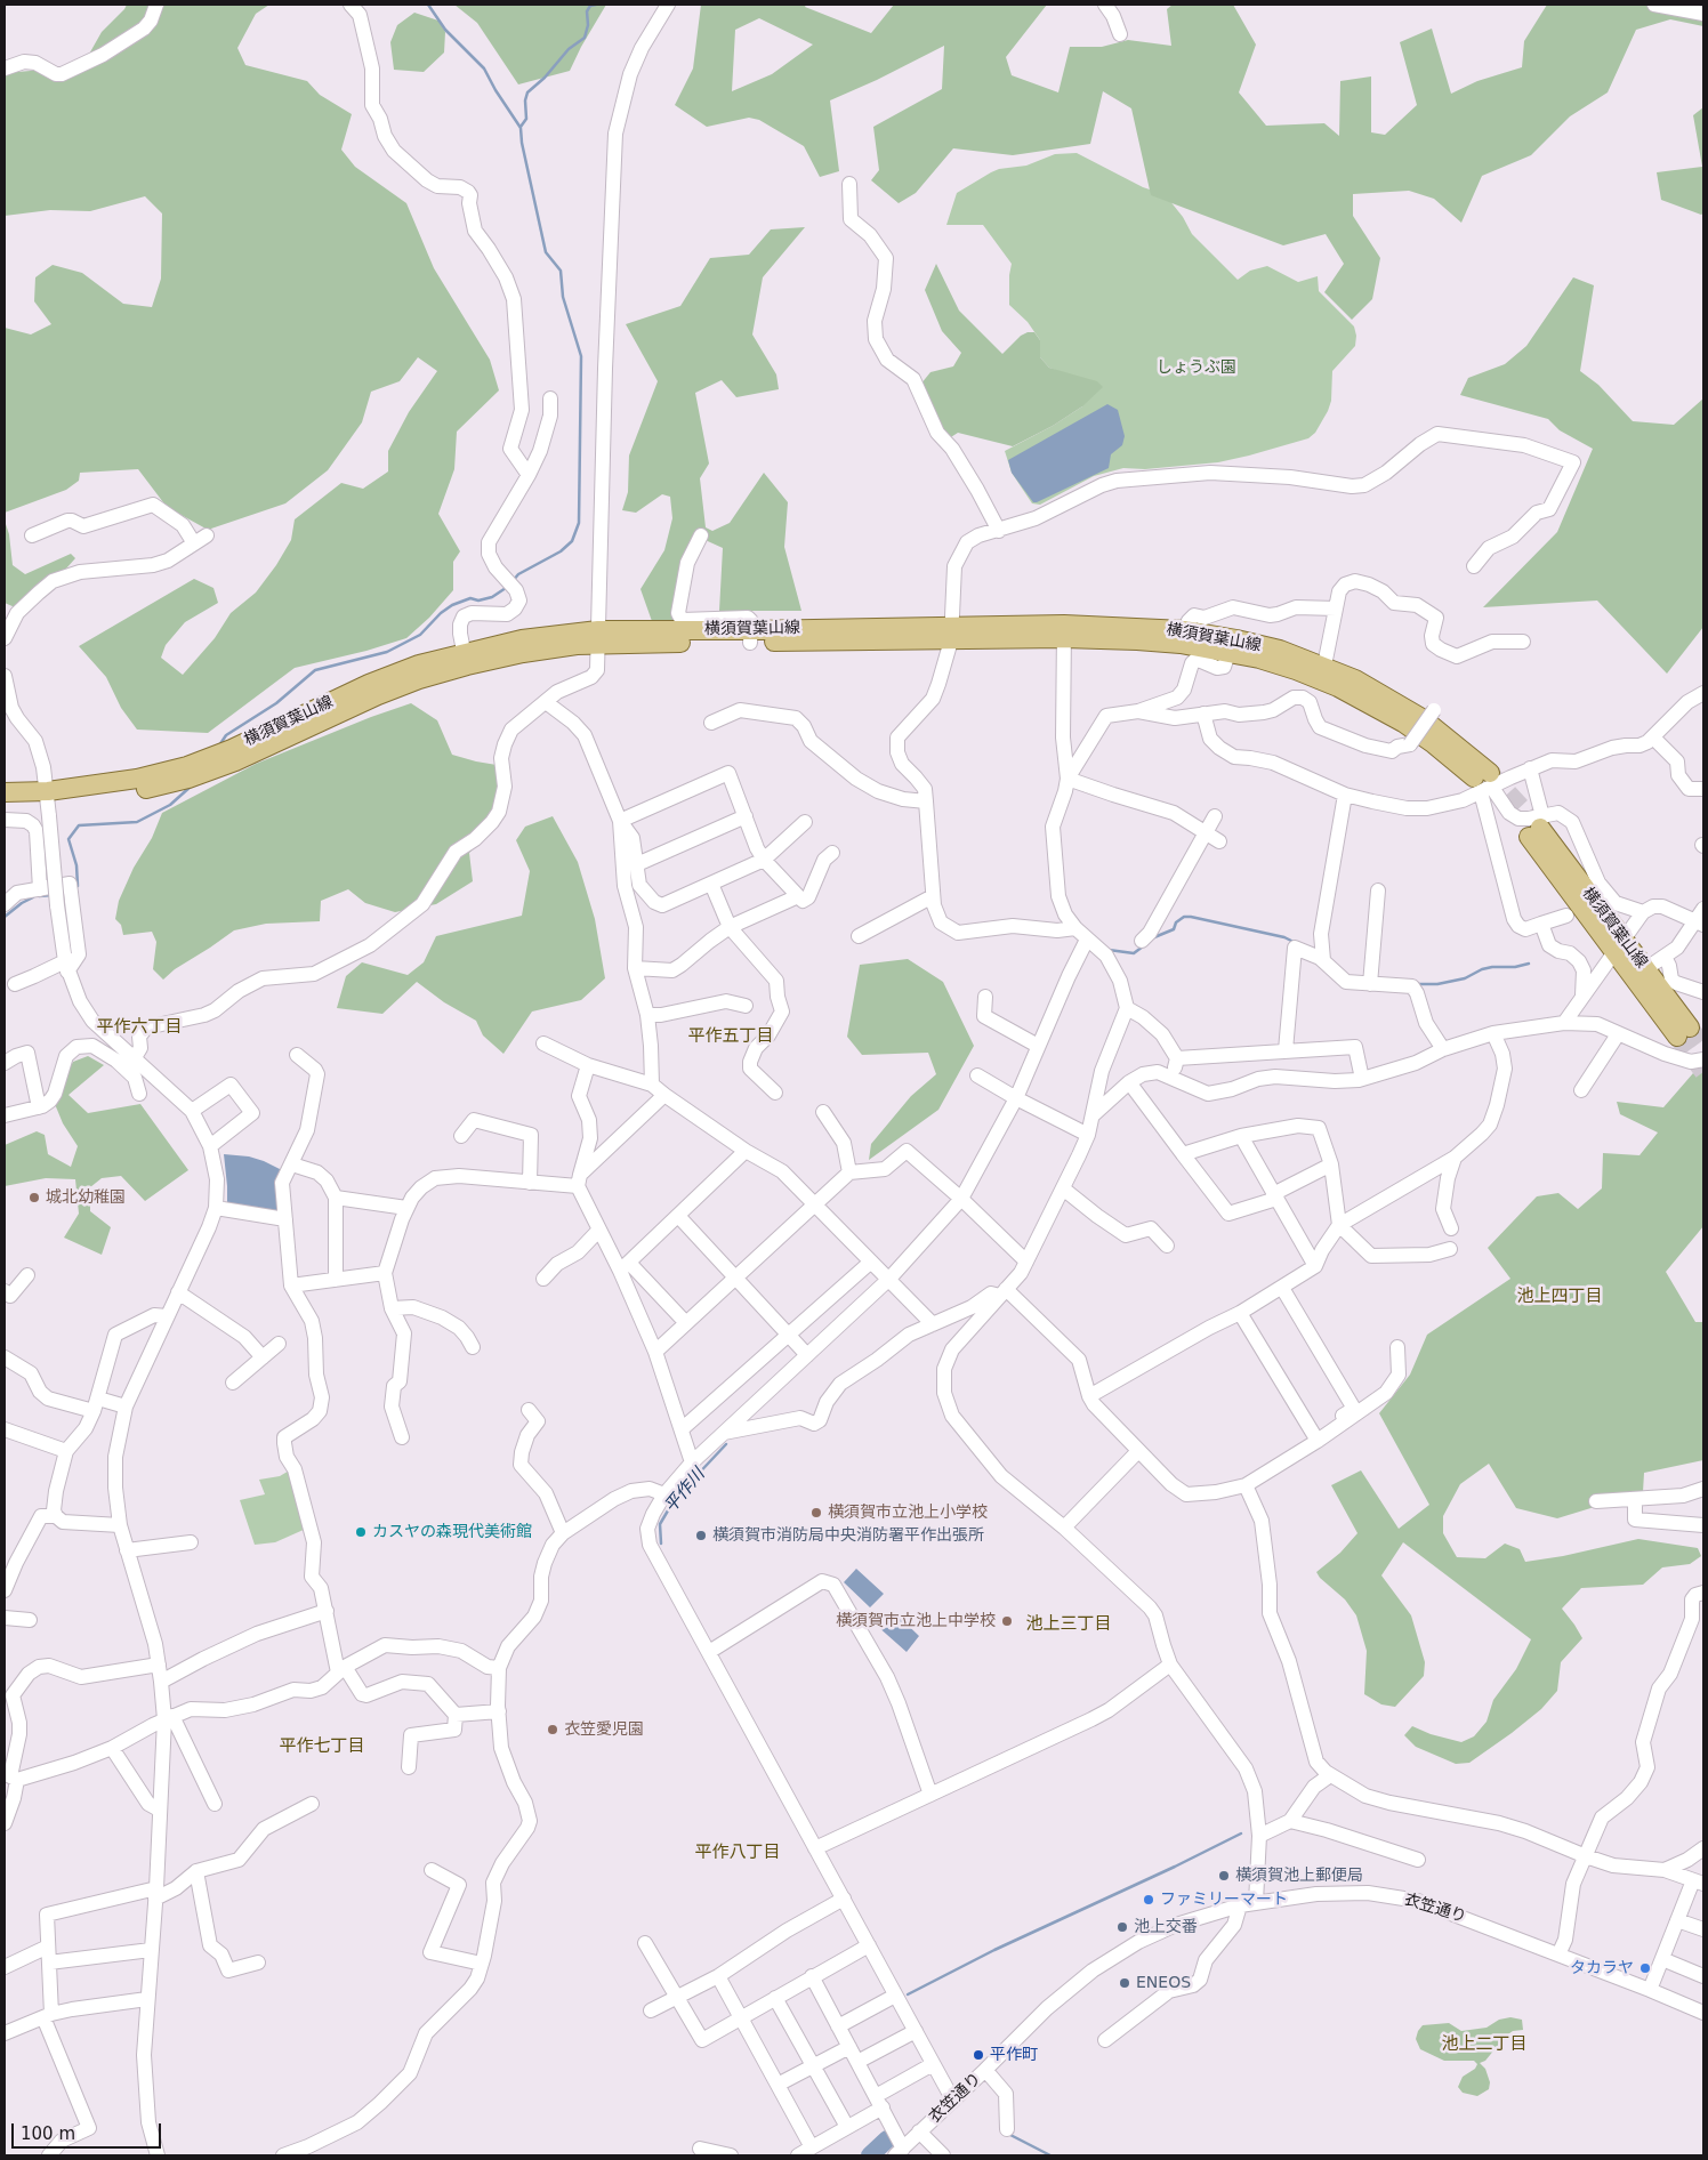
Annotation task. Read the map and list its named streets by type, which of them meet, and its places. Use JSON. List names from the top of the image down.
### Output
{
  "streets": {
    "main road": ["横須賀葉山線"],
    "street": ["衣笠通り"]
  },
  "districts": [
    "平作六丁目",
    "平作五丁目",
    "池上四丁目",
    "池上三丁目",
    "平作七丁目",
    "平作八丁目",
    "池上二丁目"
  ],
  "water": ["平作川"],
  "parks": ["しょうぶ園"],
  "places": [
    "城北幼稚園",
    "横須賀市立池上小学校",
    "カスヤの森現代美術館",
    "横須賀市消防局中央消防署平作出張所",
    "横須賀市立池上中学校",
    "衣笠愛児園",
    "横須賀池上郵便局",
    "ファミリーマート",
    "池上交番",
    "タカラヤ",
    "ENEOS",
    "平作町"
  ],
  "scale_bar": "100 m"
}
